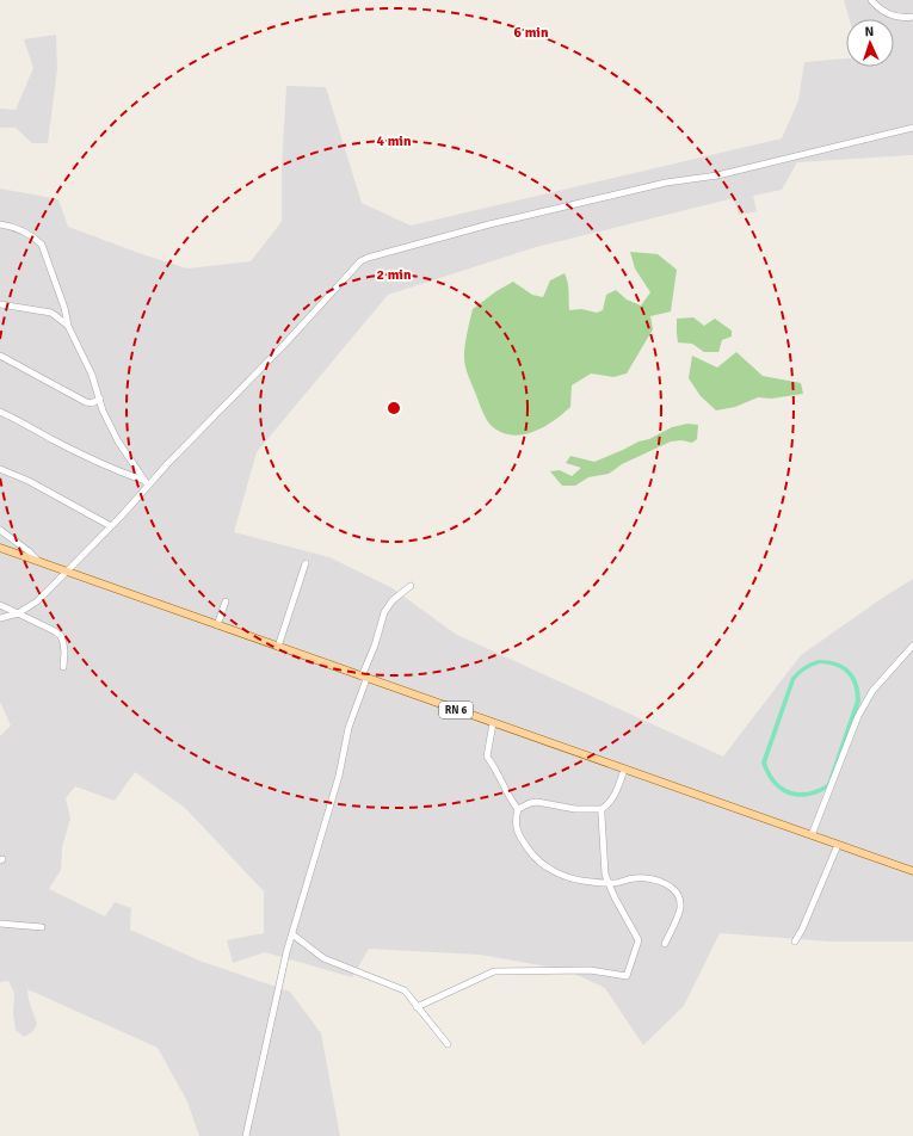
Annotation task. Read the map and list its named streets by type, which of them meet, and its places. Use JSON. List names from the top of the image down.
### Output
{
  "streets": {
    "main road": ["RN 6"]
  },
  "north": "top",
  "rings": ["6 min", "4 min", "2 min"]
}
